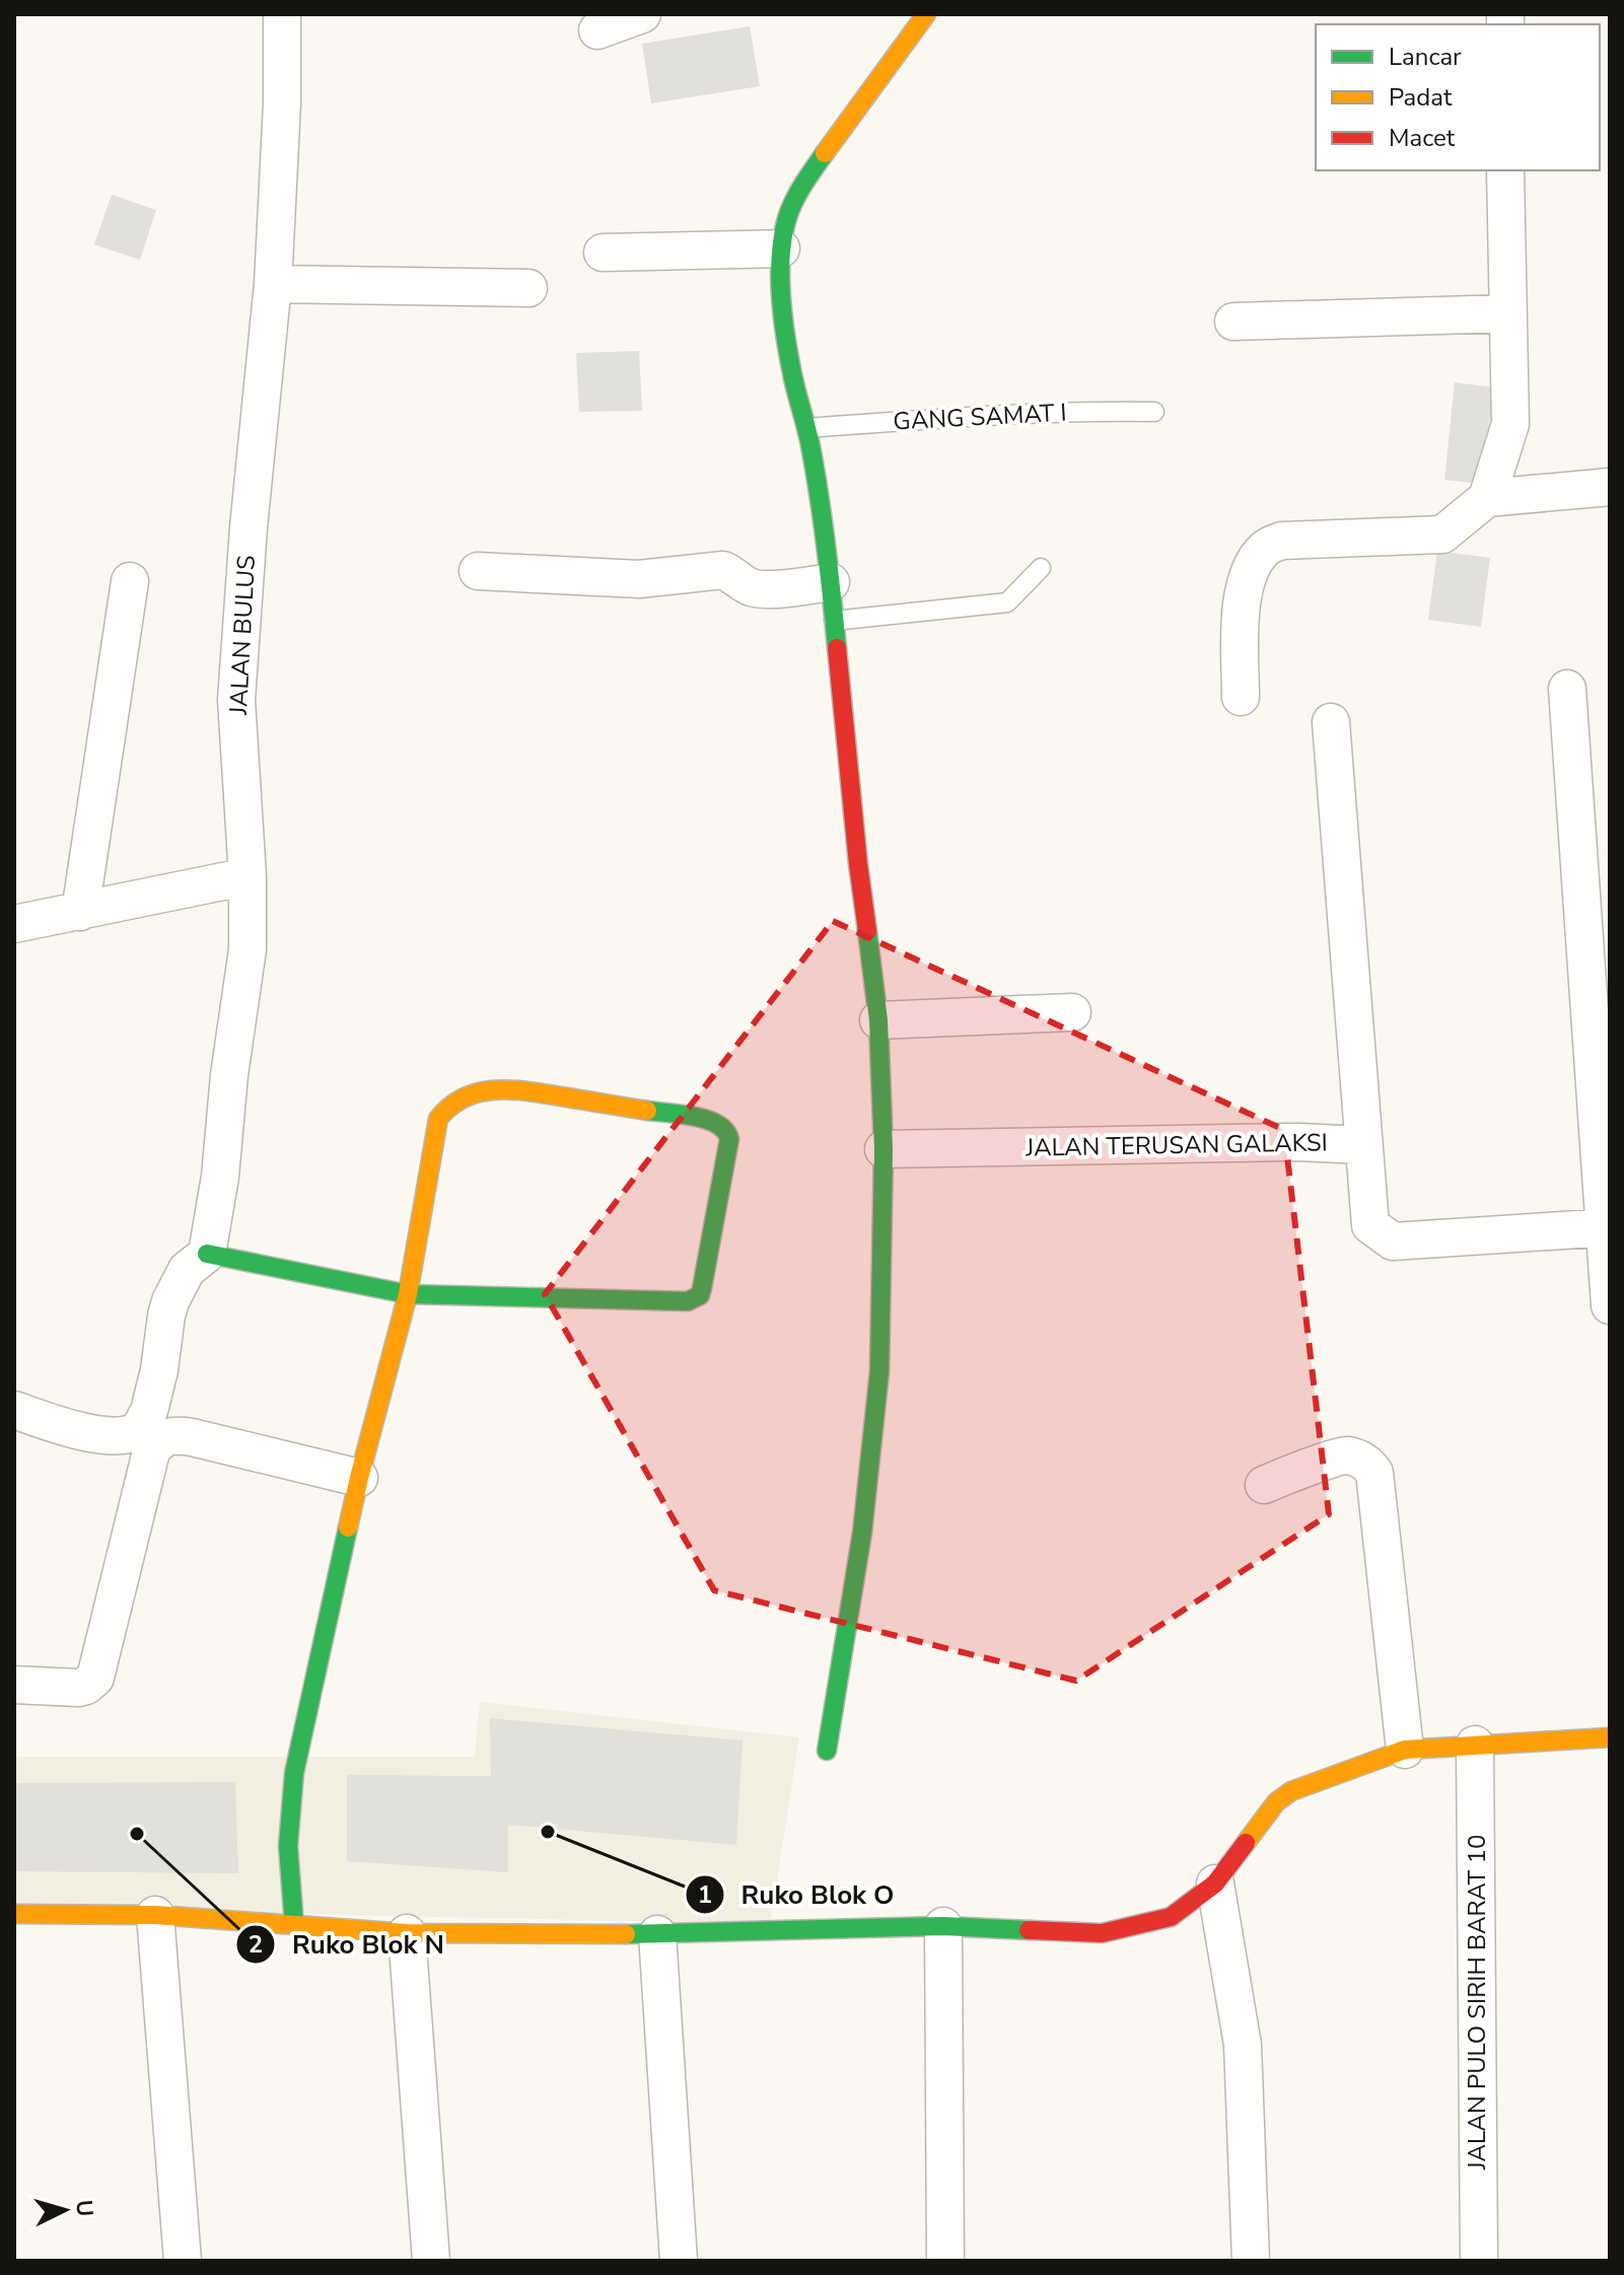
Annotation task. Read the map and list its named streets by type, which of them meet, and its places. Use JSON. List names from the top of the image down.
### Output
{
  "streets": {
    "street": ["JALAN BULUS", "JALAN TERUSAN GALAKSI", "JALAN PULO SIRIH BARAT 10"],
    "lane": ["GANG SAMAT I"]
  },
  "places": ["Ruko Blok O", "Ruko Blok N"],
  "legend": ["Lancar", "Padat", "Macet"],
  "north": "right"
}
